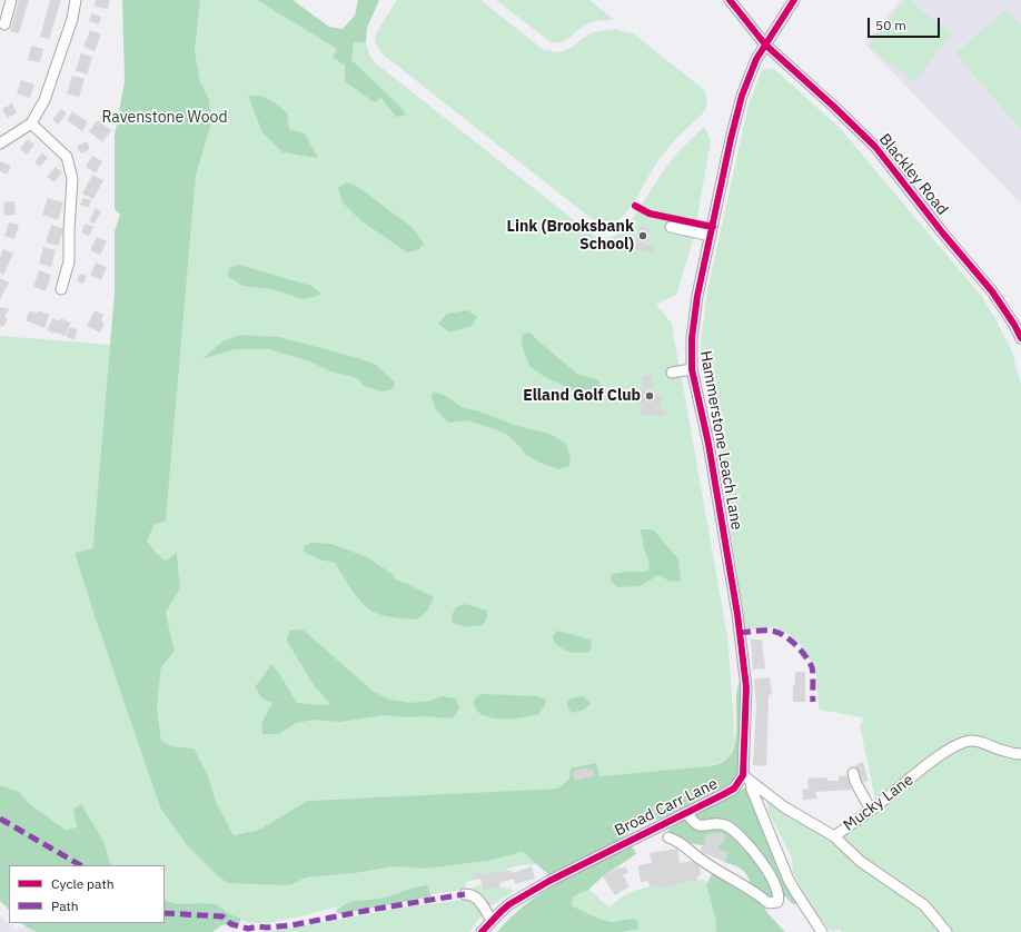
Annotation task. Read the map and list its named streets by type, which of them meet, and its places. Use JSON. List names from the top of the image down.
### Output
{
  "streets": {
    "street": [
      "Blackley Road",
      "Hammerstone Leach Lane",
      "Mucky Lane",
      "Broad Carr Lane"
    ]
  },
  "crossings": [
    ["Blackley Road", "Hammerstone Leach Lane"],
    ["Hammerstone Leach Lane", "Mucky Lane"],
    ["Hammerstone Leach Lane", "Broad Carr Lane"],
    ["Mucky Lane", "Broad Carr Lane"]
  ],
  "parks": ["Ravenstone Wood"],
  "places": ["Link (Brooksbank School)", "Elland Golf Club"],
  "legend": ["Cycle path", "Path"],
  "scale_bar": "50 m"
}
